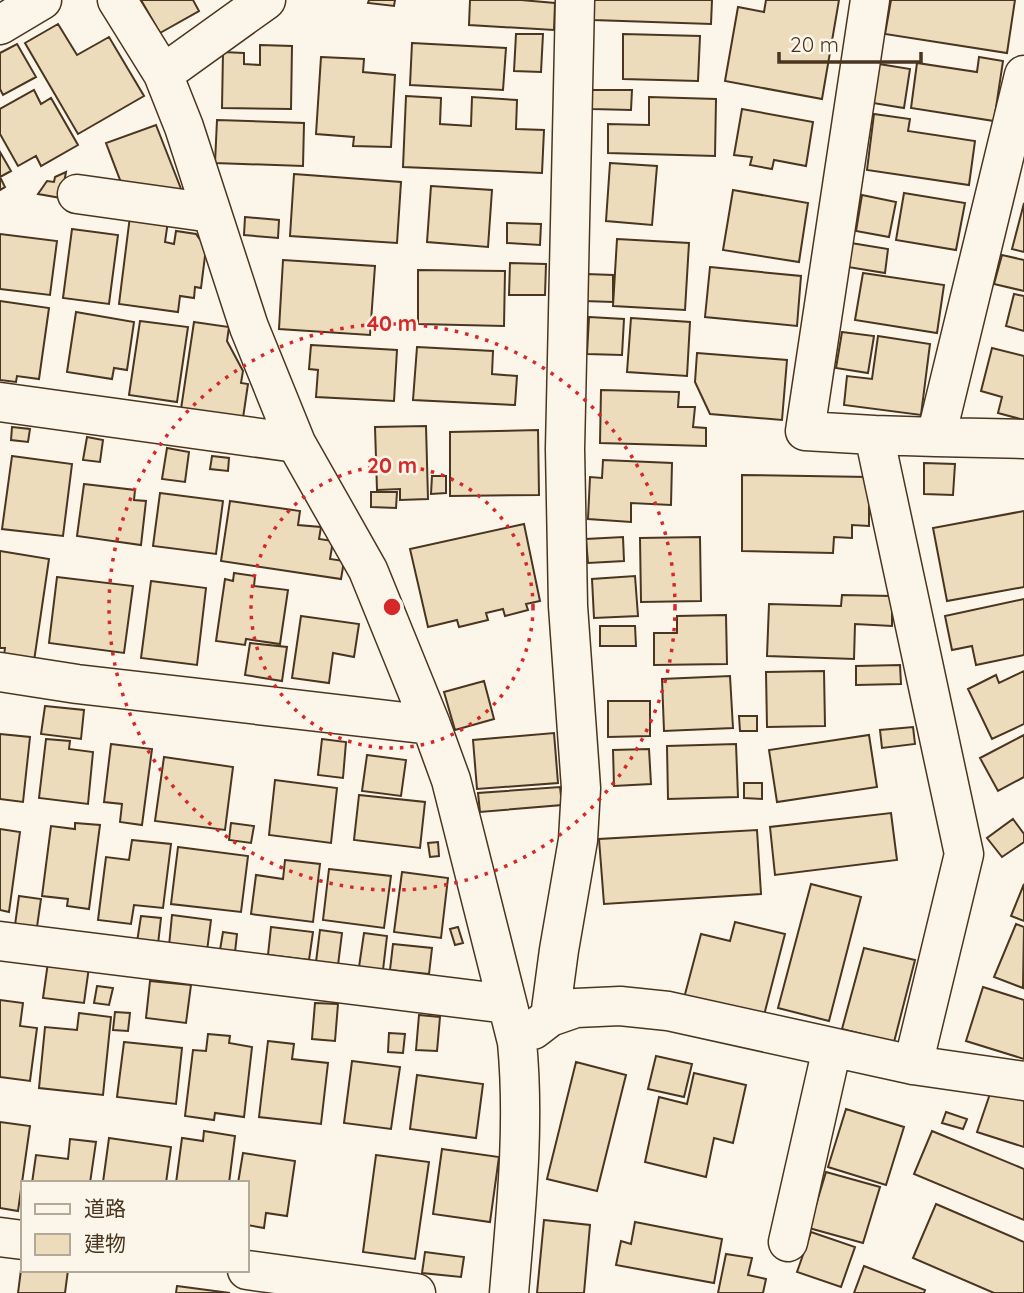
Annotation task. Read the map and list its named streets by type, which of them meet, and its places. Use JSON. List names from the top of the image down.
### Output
{
  "legend": ["道路", "建物"],
  "scale_bar": "20 m",
  "rings": ["40 m", "20 m"]
}
